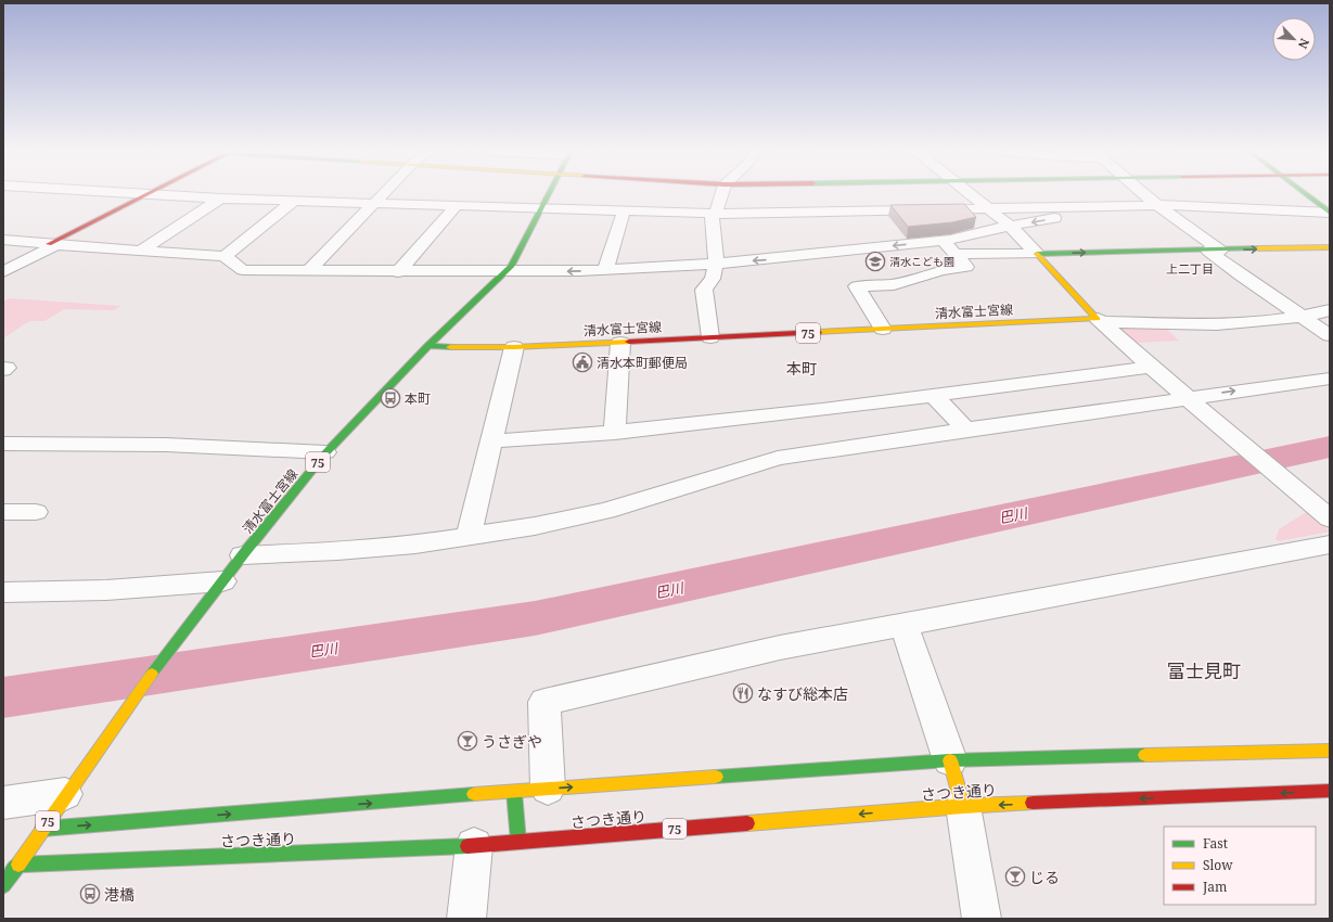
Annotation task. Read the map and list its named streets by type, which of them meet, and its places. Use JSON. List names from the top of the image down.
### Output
{
  "streets": {
    "main road": ["清水富士宮線", "75", "さつき通り"]
  },
  "crossings": [
    ["清水富士宮線", "さつき通り"]
  ],
  "districts": ["上二丁目", "本町", "富士見町"],
  "water": ["巴川"],
  "places": {
    "school or university": ["清水こども園"],
    "public building": ["清水本町郵便局"],
    "bus stop": ["本町", "港橋"],
    "restaurant": ["なすび総本店"],
    "bar": ["うさぎや", "じる"]
  },
  "legend": ["Fast", "Slow", "Jam"],
  "north": "bottom right"
}
